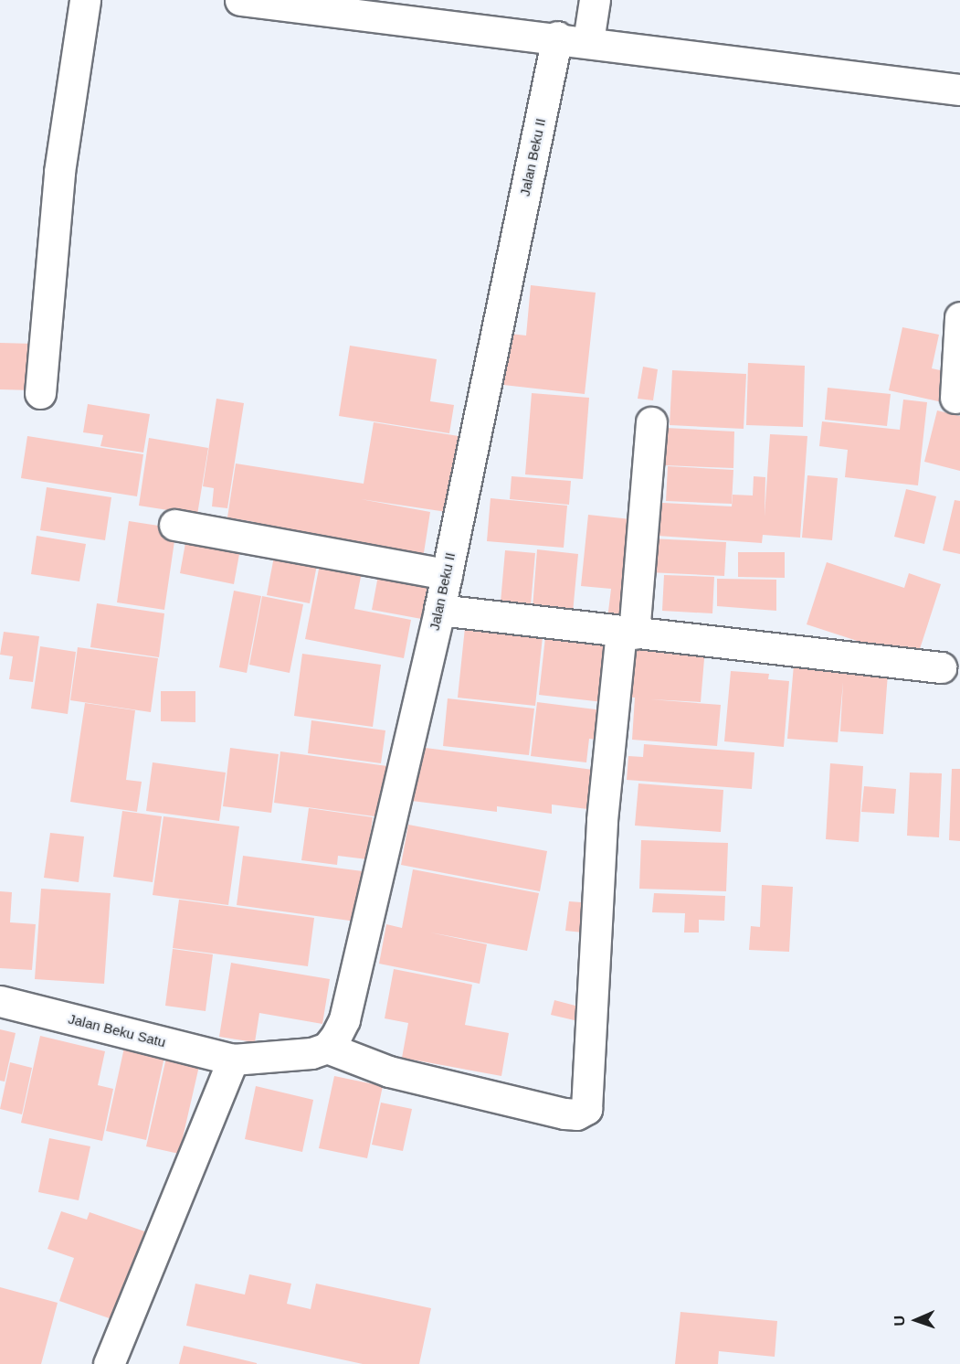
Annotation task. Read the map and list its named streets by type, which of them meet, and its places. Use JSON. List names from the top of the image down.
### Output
{
  "streets": {
    "street": ["Jalan Beku II", "Jalan Beku Satu"]
  },
  "north": "left"
}
